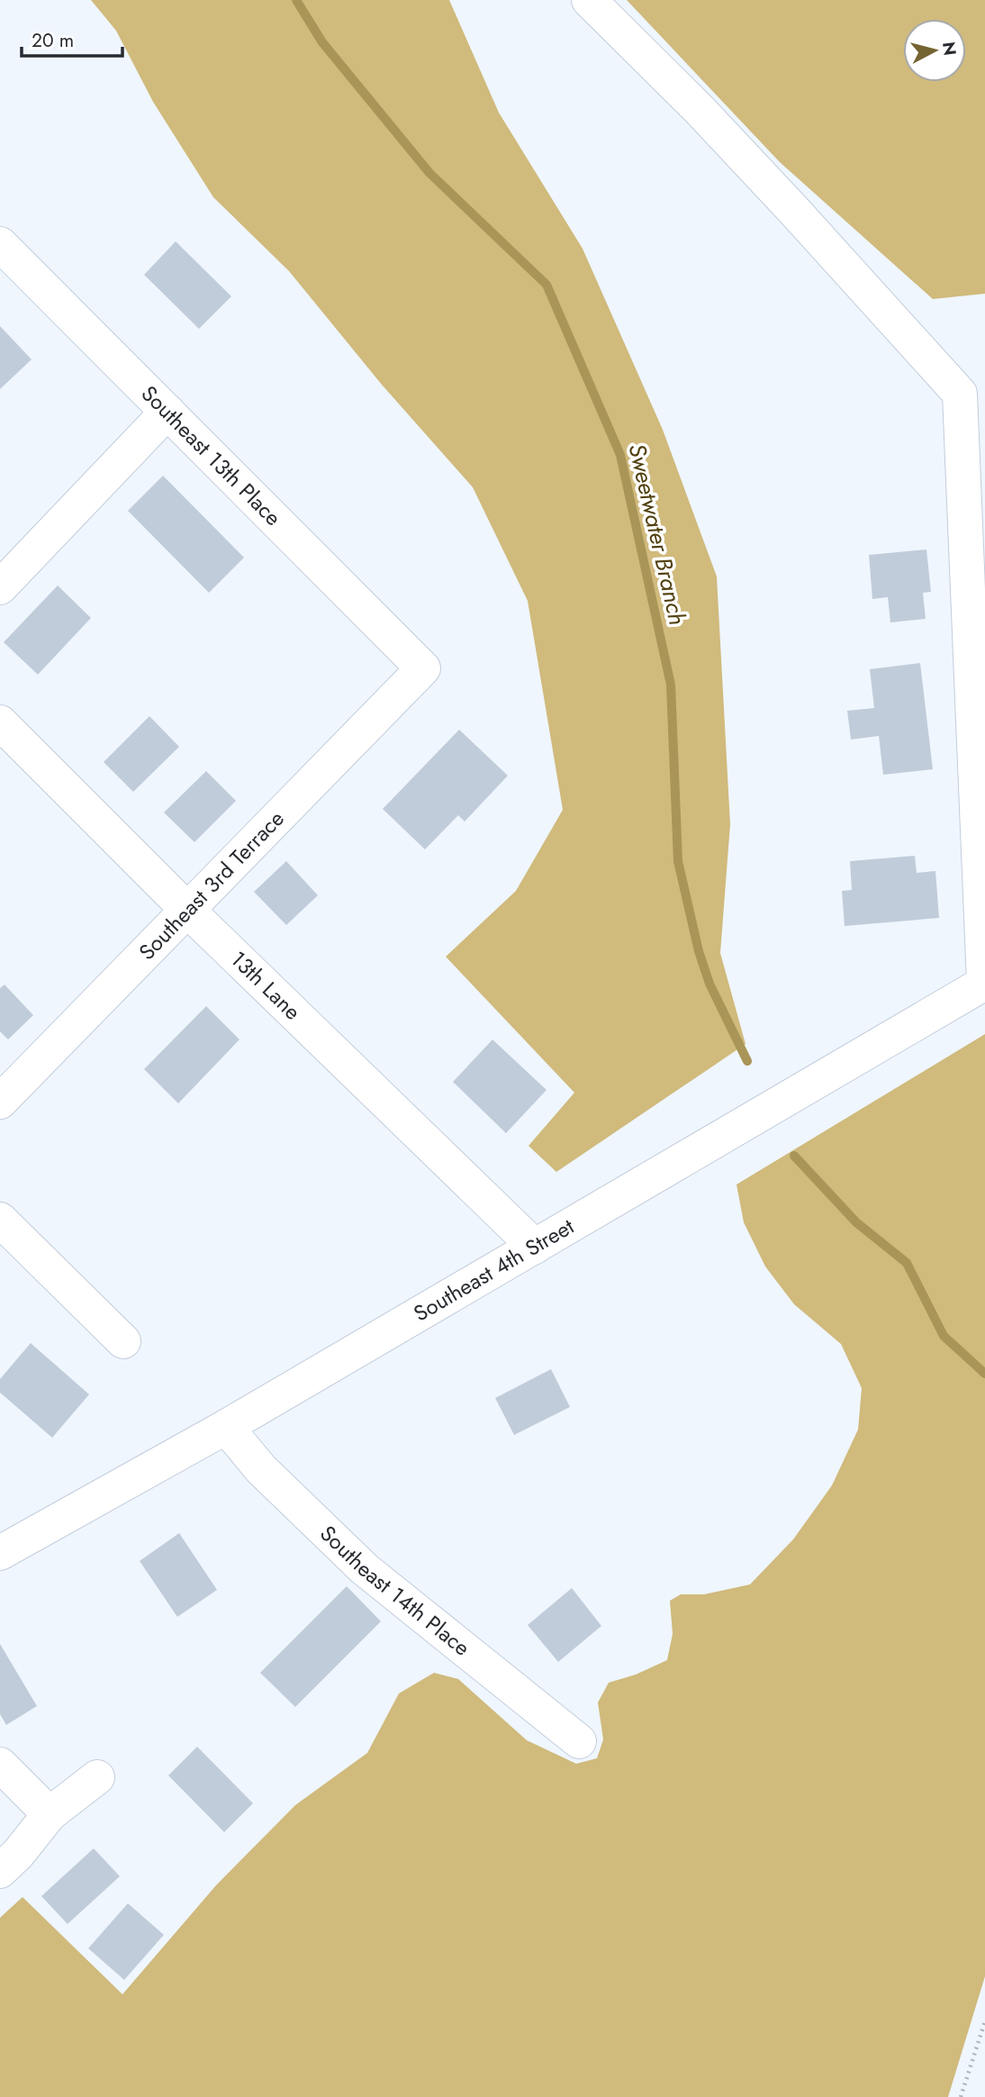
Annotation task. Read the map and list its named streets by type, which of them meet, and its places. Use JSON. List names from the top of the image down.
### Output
{
  "streets": {
    "street": [
      "Southeast 13th Place",
      "Southeast 3rd Terrace",
      "13th Lane",
      "Southeast 4th Street",
      "Southeast 14th Place"
    ]
  },
  "crossings": [
    ["Southeast 13th Place", "Southeast 3rd Terrace"],
    ["Southeast 3rd Terrace", "13th Lane"],
    ["13th Lane", "Southeast 4th Street"],
    ["Southeast 4th Street", "Southeast 14th Place"]
  ],
  "water": ["Sweetwater Branch"],
  "scale_bar": "20 m",
  "north": "right"
}
